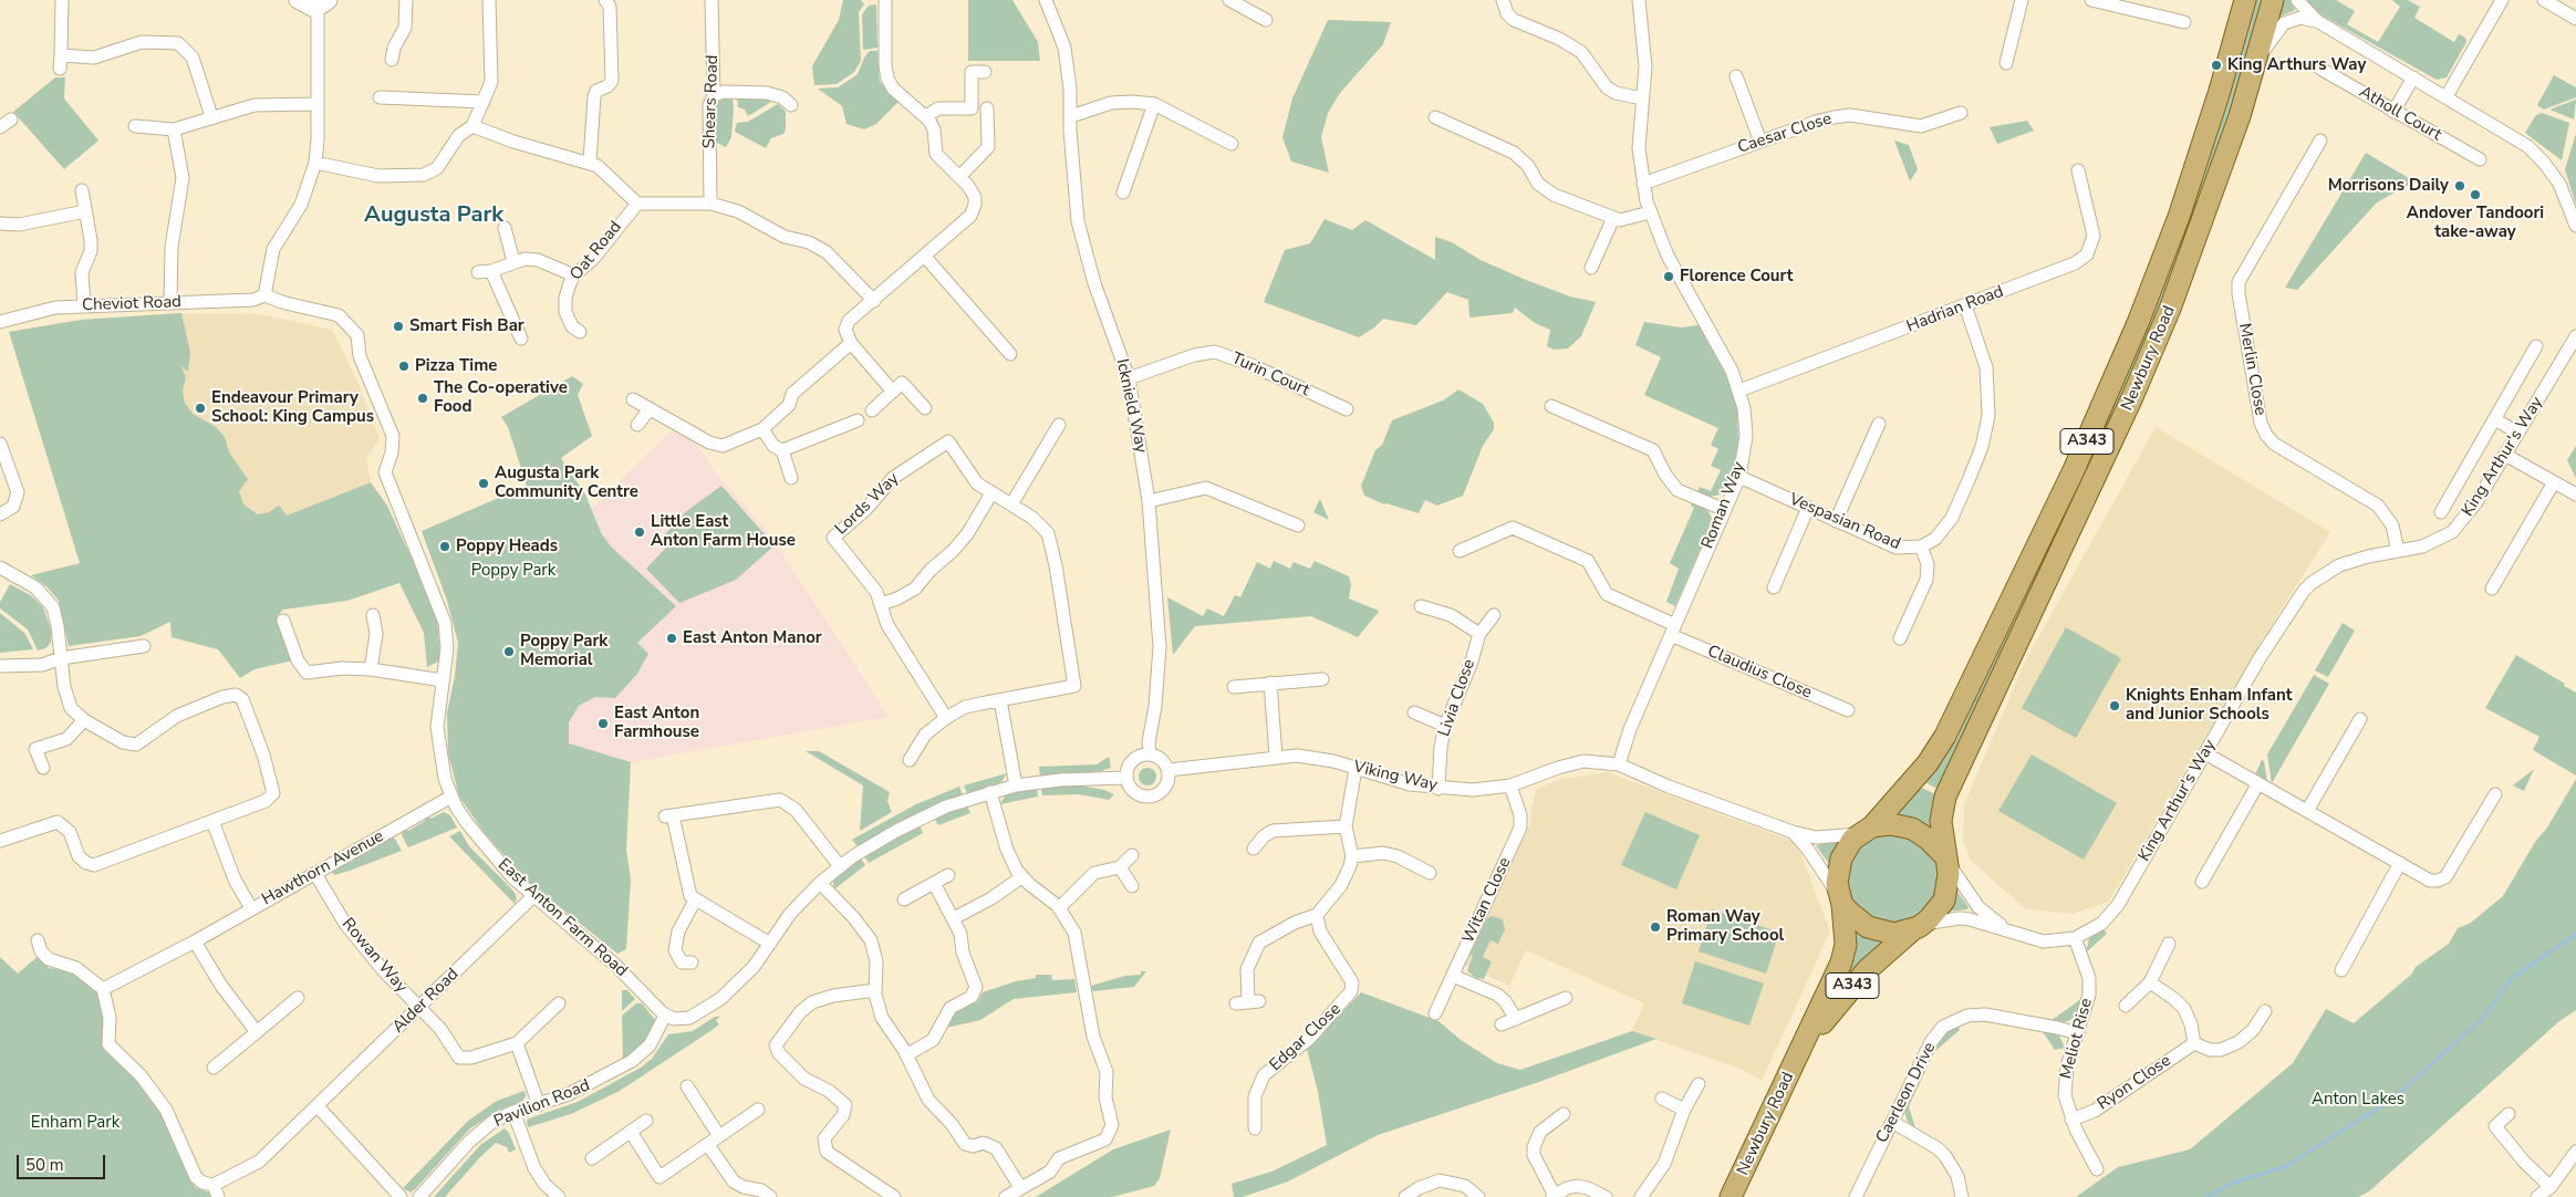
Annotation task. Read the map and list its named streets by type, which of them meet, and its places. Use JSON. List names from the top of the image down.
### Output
{
  "streets": {
    "main road": ["Newbury Road", "A343"],
    "street": [
      "Shears Road",
      "Atholl Court",
      "Caesar Close",
      "Oat Road",
      "Cheviot Road",
      "Hadrian Road",
      "Merlin Close",
      "Turin Court",
      "Icknield Way",
      "King Arthur's Way",
      "Lords Way",
      "Roman Way",
      "Vespasian Road",
      "Claudius Close",
      "Livia Close",
      "Viking Way",
      "Hawthorn Avenue",
      "Witan Close",
      "East Anton Farm Road",
      "Rowan Way",
      "Alder Road",
      "Edgar Close",
      "Meliot Rise",
      "Ryon Close",
      "Caerleon Drive",
      "Pavilion Road"
    ]
  },
  "crossings": [
    ["Caesar Close", "Roman Way"],
    ["Cheviot Road", "East Anton Farm Road"],
    ["Hadrian Road", "Roman Way"],
    ["Hadrian Road", "Vespasian Road"],
    ["Newbury Road", "A343"],
    ["Newbury Road", "King Arthur's Way"],
    ["Merlin Close", "King Arthur's Way"],
    ["Turin Court", "Icknield Way"],
    ["Icknield Way", "Viking Way"],
    ["A343", "King Arthur's Way"],
    ["King Arthur's Way", "Meliot Rise"],
    ["Roman Way", "Vespasian Road"],
    ["Roman Way", "Claudius Close"],
    ["Roman Way", "Viking Way"],
    ["Livia Close", "Viking Way"],
    ["Viking Way", "Witan Close"],
    ["Hawthorn Avenue", "East Anton Farm Road"],
    ["Hawthorn Avenue", "Rowan Way"],
    ["East Anton Farm Road", "Alder Road"],
    ["East Anton Farm Road", "Pavilion Road"],
    ["Rowan Way", "Alder Road"],
    ["Meliot Rise", "Ryon Close"],
    ["Meliot Rise", "Caerleon Drive"]
  ],
  "districts": ["Augusta Park"],
  "parks": ["Poppy Park", "Anton Lakes", "Enham Park"],
  "places": [
    "King Arthurs Way",
    "Morrisons Daily",
    "Andover Tandoori take-away",
    "Florence Court",
    "Smart Fish Bar",
    "Pizza Time",
    "The Co-operative Food",
    "Endeavour Primary School: King Campus",
    "Augusta Park Community Centre",
    "Little East Anton Farm House",
    "Poppy Heads",
    "East Anton Manor",
    "Poppy Park Memorial",
    "Knights Enham Infant and Junior Schools",
    "East Anton Farmhouse",
    "Roman Way Primary School"
  ],
  "scale_bar": "50 m"
}
